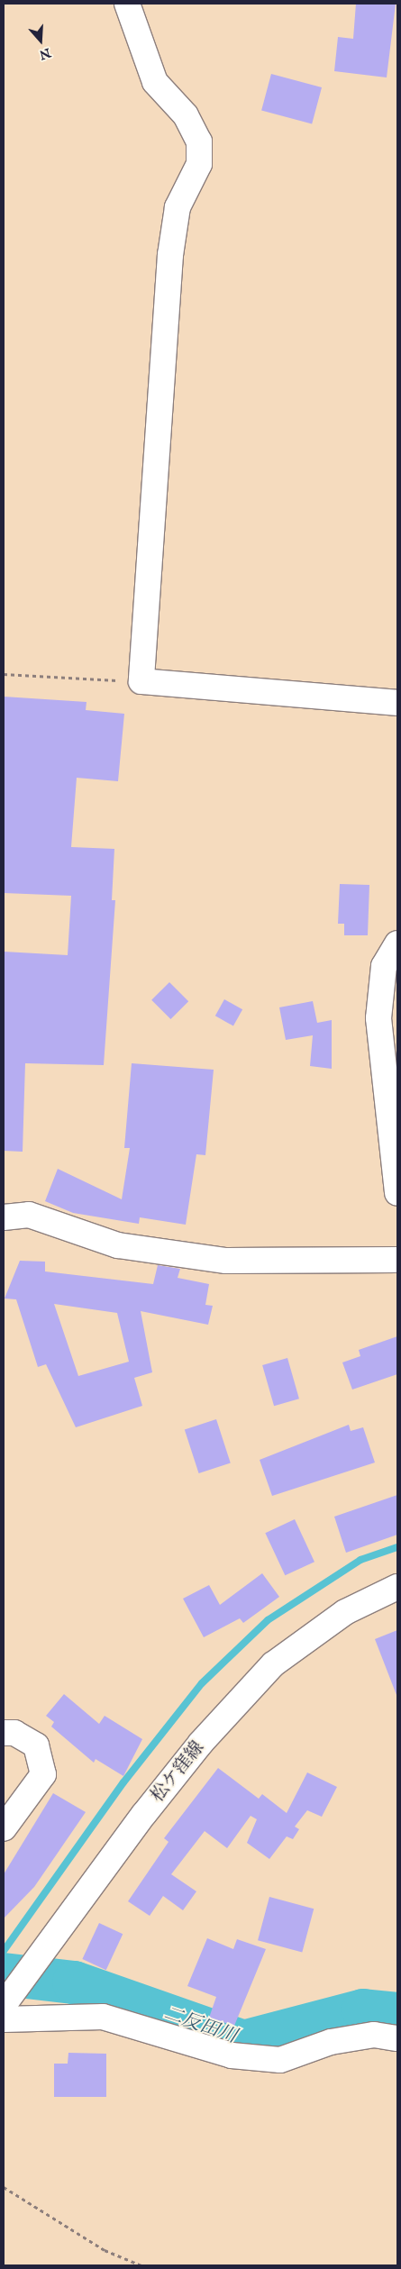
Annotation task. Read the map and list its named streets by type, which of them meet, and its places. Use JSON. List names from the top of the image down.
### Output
{
  "streets": {
    "street": ["松ケ窪線"]
  },
  "water": ["二反田川"],
  "north": "bottom"
}
